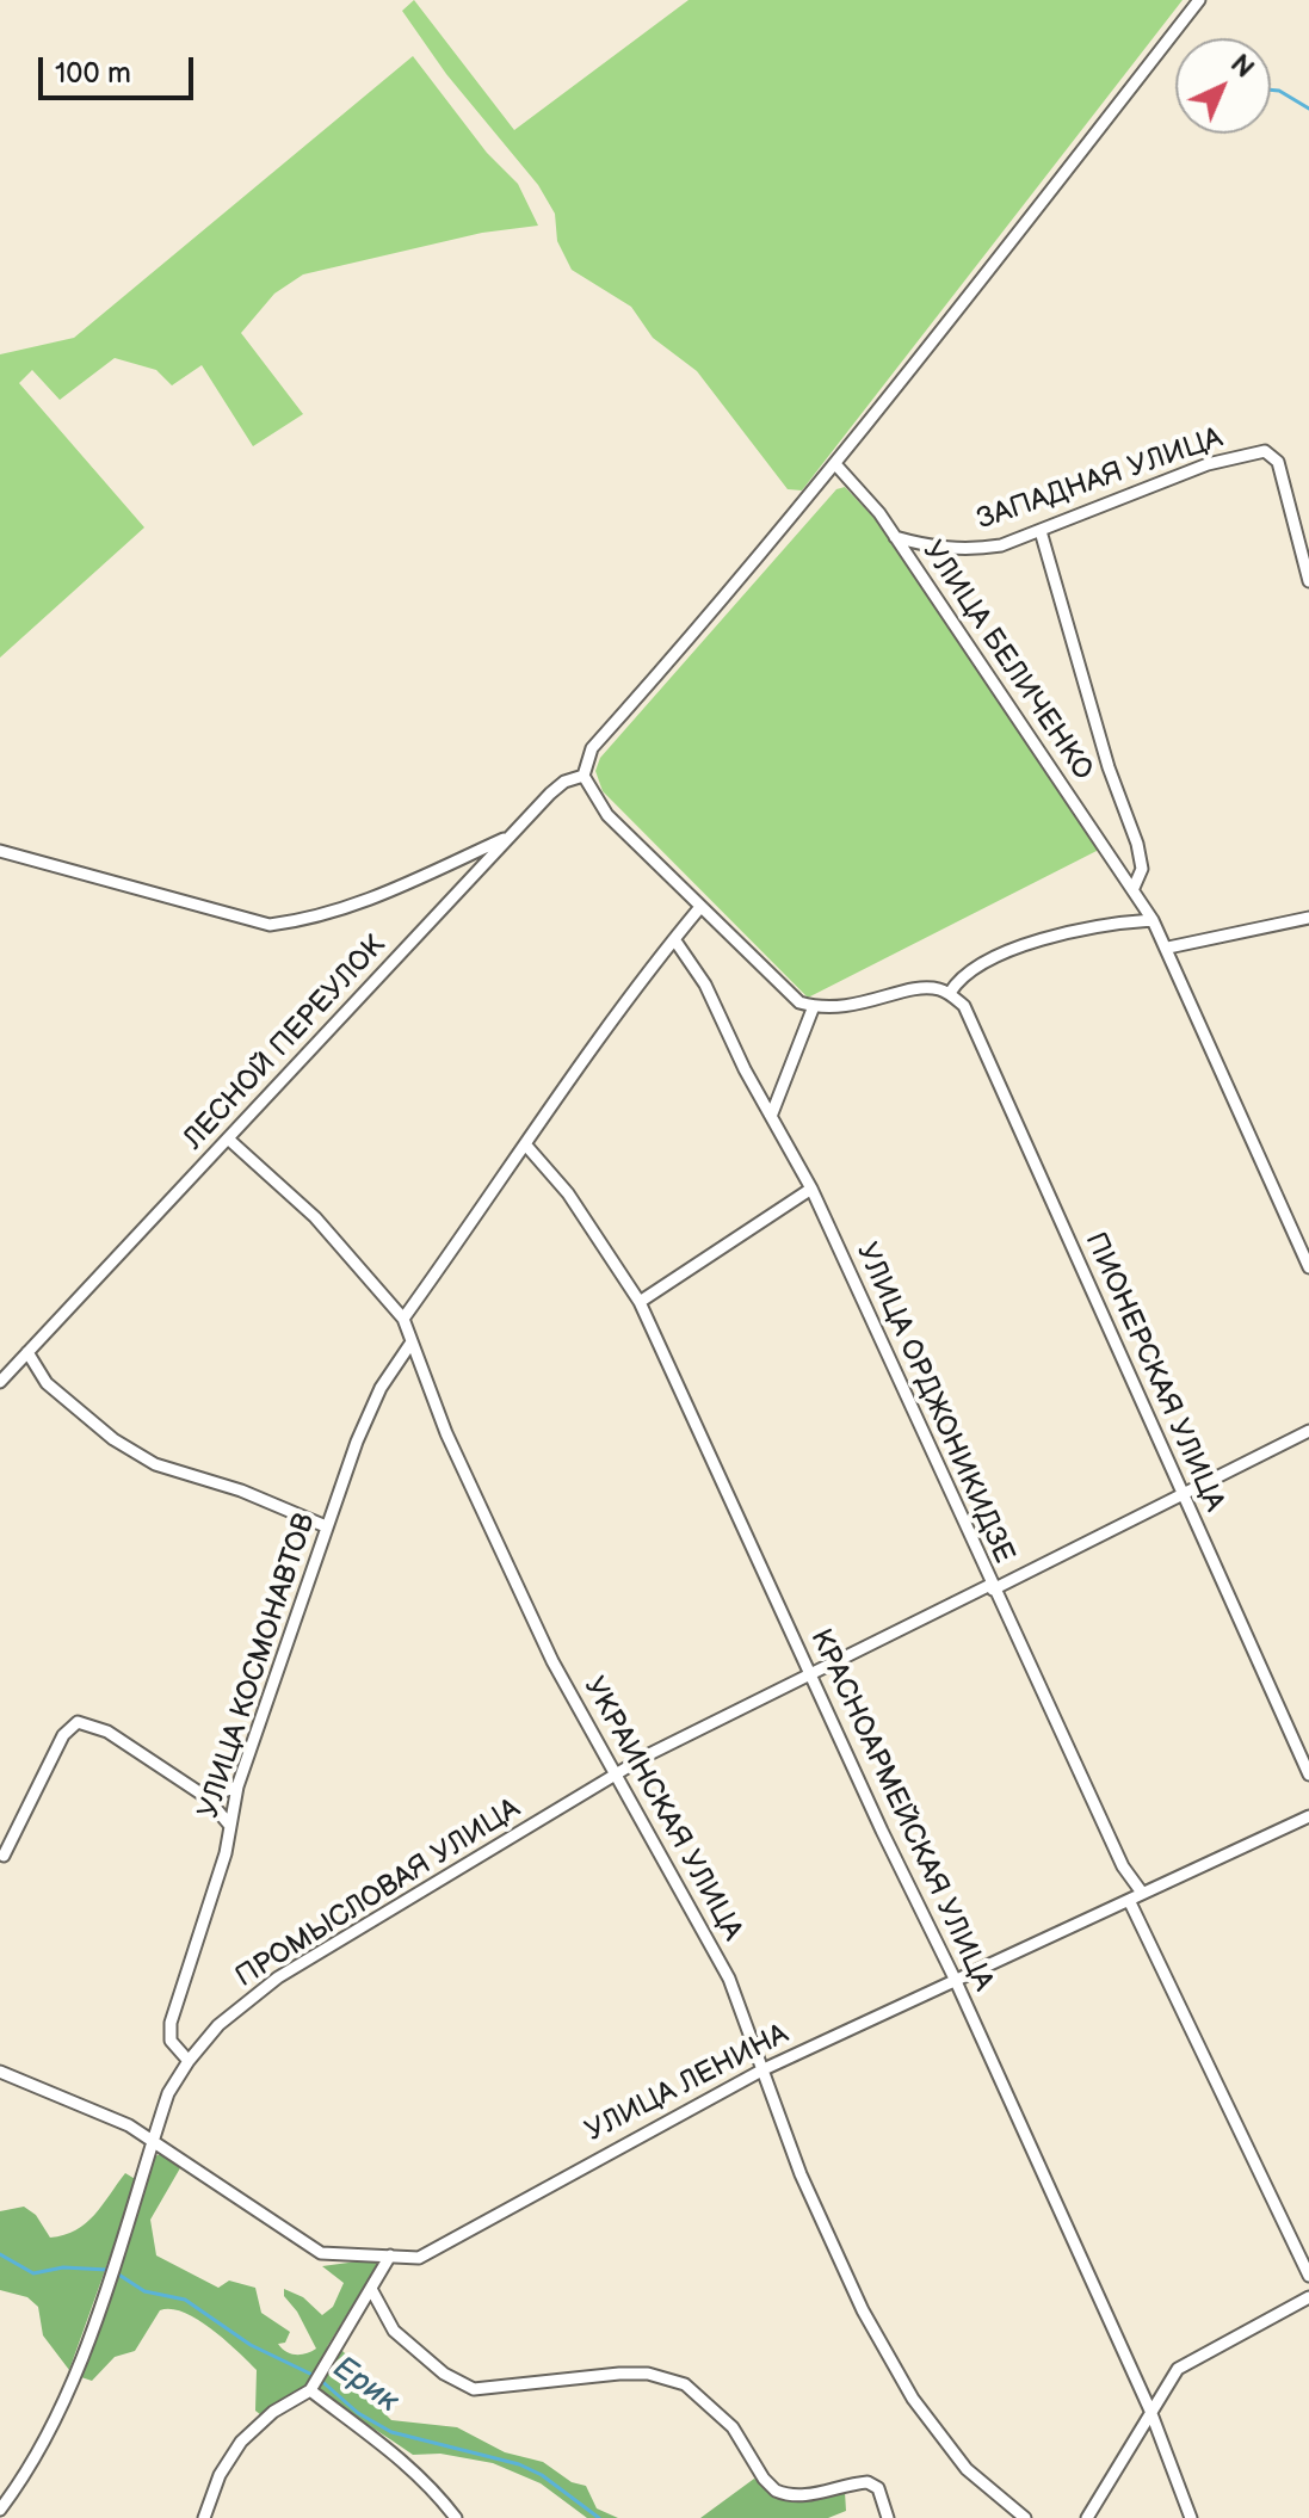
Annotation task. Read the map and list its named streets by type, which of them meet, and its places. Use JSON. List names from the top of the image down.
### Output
{
  "streets": {
    "street": [
      "ЗАПАДНАЯ УЛИЦА",
      "УЛИЦА БЕЛИЧЕНКО",
      "ЛЕСНОЙ ПЕРЕУЛОК",
      "ПИОНЕРСКАЯ УЛИЦА",
      "УЛИЦА ОРДЖОНИКИДЗЕ",
      "УЛИЦА КОСМОНАВТОВ",
      "УКРАИНСКАЯ УЛИЦА",
      "КРАСНОАРМЕЙСКАЯ УЛИЦА",
      "ПРОМЫСЛОВАЯ УЛИЦА",
      "УЛИЦА ЛЕНИНА"
    ]
  },
  "crossings": [
    ["ЗАПАДНАЯ УЛИЦА", "УЛИЦА БЕЛИЧЕНКО"],
    ["ЛЕСНОЙ ПЕРЕУЛОК", "УКРАИНСКАЯ УЛИЦА"],
    ["ПИОНЕРСКАЯ УЛИЦА", "ПРОМЫСЛОВАЯ УЛИЦА"],
    ["УЛИЦА ОРДЖОНИКИДЗЕ", "ПРОМЫСЛОВАЯ УЛИЦА"],
    ["УЛИЦА ОРДЖОНИКИДЗЕ", "УЛИЦА ЛЕНИНА"],
    ["УЛИЦА КОСМОНАВТОВ", "УКРАИНСКАЯ УЛИЦА"],
    ["УЛИЦА КОСМОНАВТОВ", "ПРОМЫСЛОВАЯ УЛИЦА"],
    ["УКРАИНСКАЯ УЛИЦА", "ПРОМЫСЛОВАЯ УЛИЦА"],
    ["УКРАИНСКАЯ УЛИЦА", "УЛИЦА ЛЕНИНА"],
    ["КРАСНОАРМЕЙСКАЯ УЛИЦА", "ПРОМЫСЛОВАЯ УЛИЦА"],
    ["КРАСНОАРМЕЙСКАЯ УЛИЦА", "УЛИЦА ЛЕНИНА"],
    ["ПРОМЫСЛОВАЯ УЛИЦА", "УЛИЦА ЛЕНИНА"]
  ],
  "water": ["Ерик"],
  "scale_bar": "100 m",
  "north": "top right"
}
